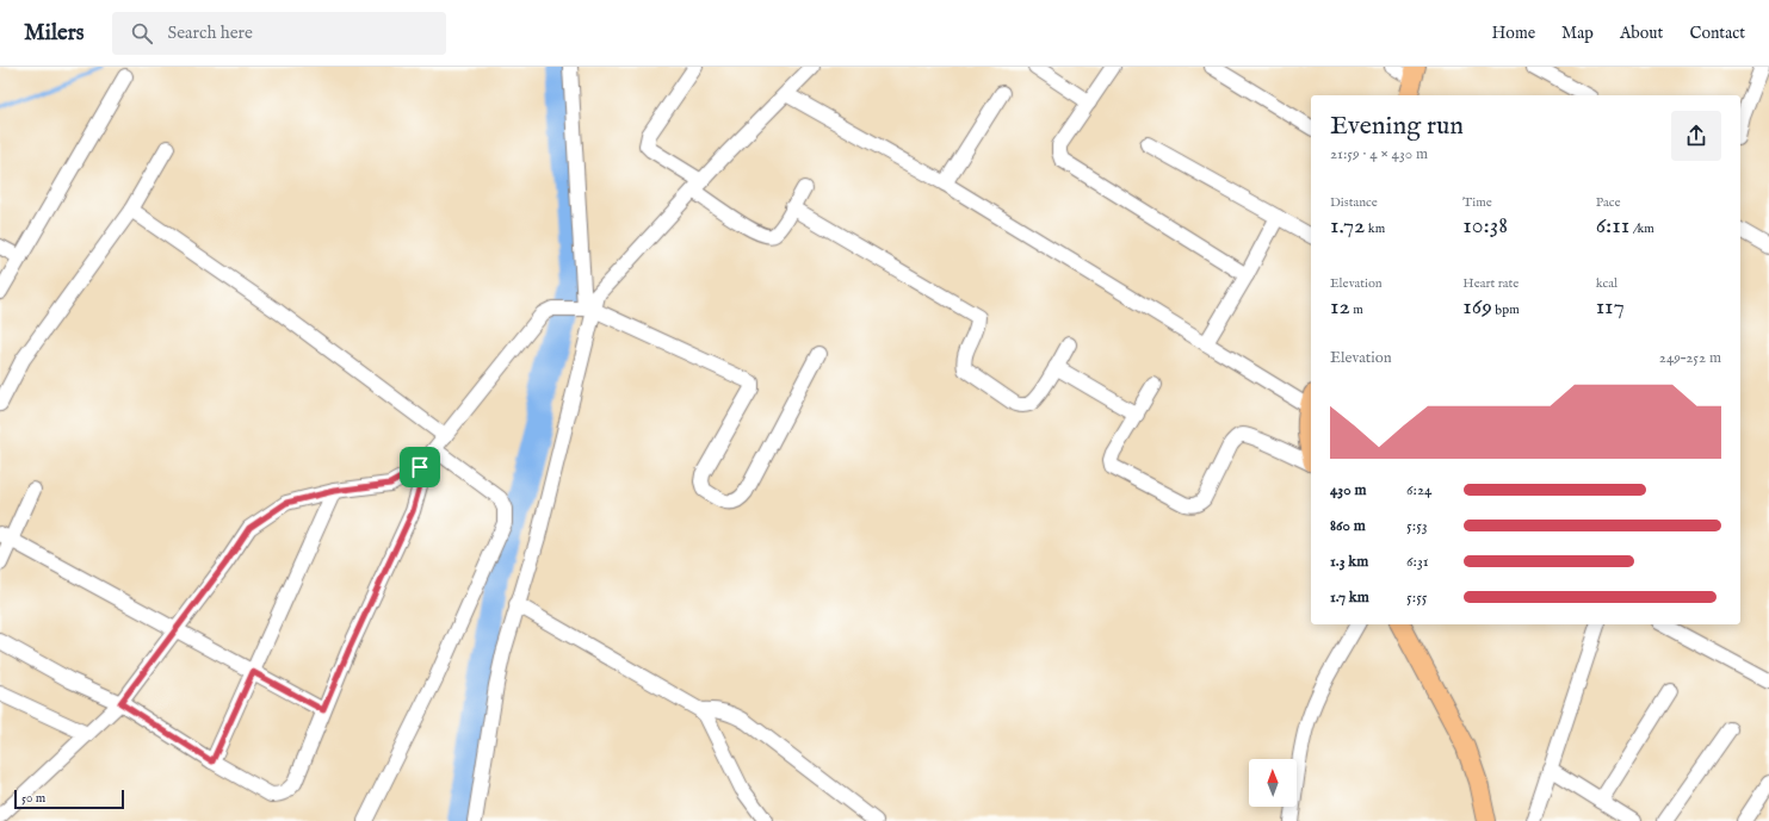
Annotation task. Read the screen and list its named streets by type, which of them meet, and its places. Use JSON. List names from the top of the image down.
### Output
{
  "scale_bar": "50 m",
  "north": "top",
  "page": {
    "header": "Milers",
    "search": "Search here",
    "nav": [
      "Home",
      "Map",
      "About",
      "Contact"
    ],
    "heading": ["Evening run", "21:59 · 4 × 430 m"],
    "stats": [
      ["Distance", "1.72 km"],
      ["Time", "10:38"],
      ["Pace", "6:11 /km"],
      ["Elevation", "12 m"],
      ["Heart rate", "169 bpm"],
      ["kcal", "117"]
    ],
    "chart": ["Elevation", "249–252 m"],
    "list": [
      {
        "name": "430 m",
        "note": "6:24"
      },
      {
        "name": "860 m",
        "note": "5:53"
      },
      {
        "name": "1.3 km",
        "note": "6:31"
      },
      {
        "name": "1.7 km",
        "note": "5:55"
      }
    ],
    "scale": "50 m"
  }
}
